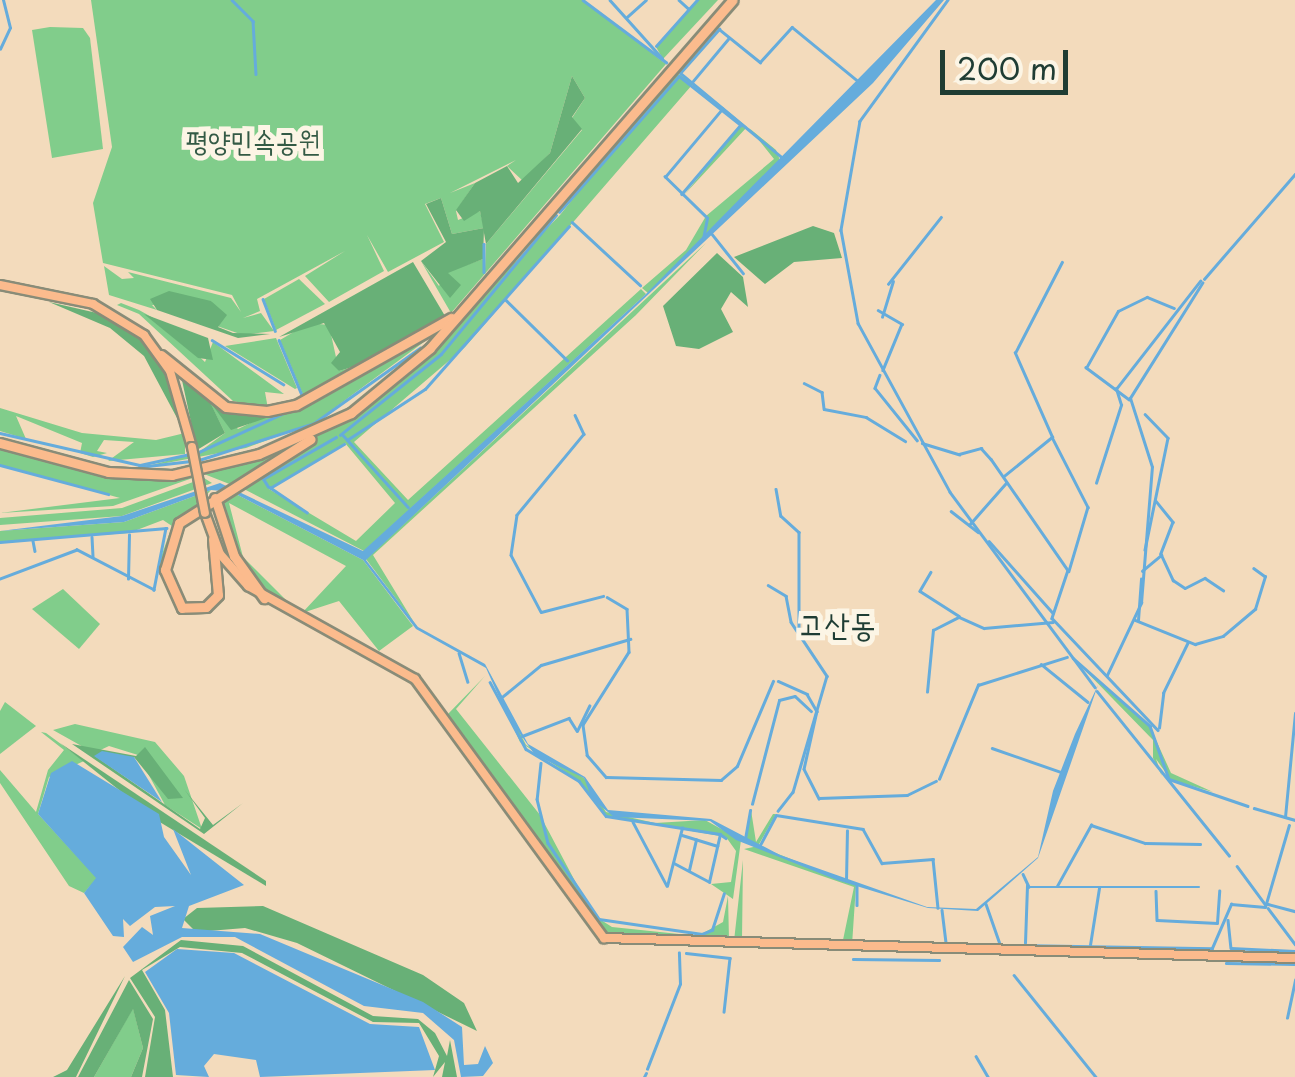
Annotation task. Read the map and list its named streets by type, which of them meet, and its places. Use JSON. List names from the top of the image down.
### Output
{
  "districts": ["고산동"],
  "parks": ["평양민속공원"],
  "scale_bar": "200 m"
}
